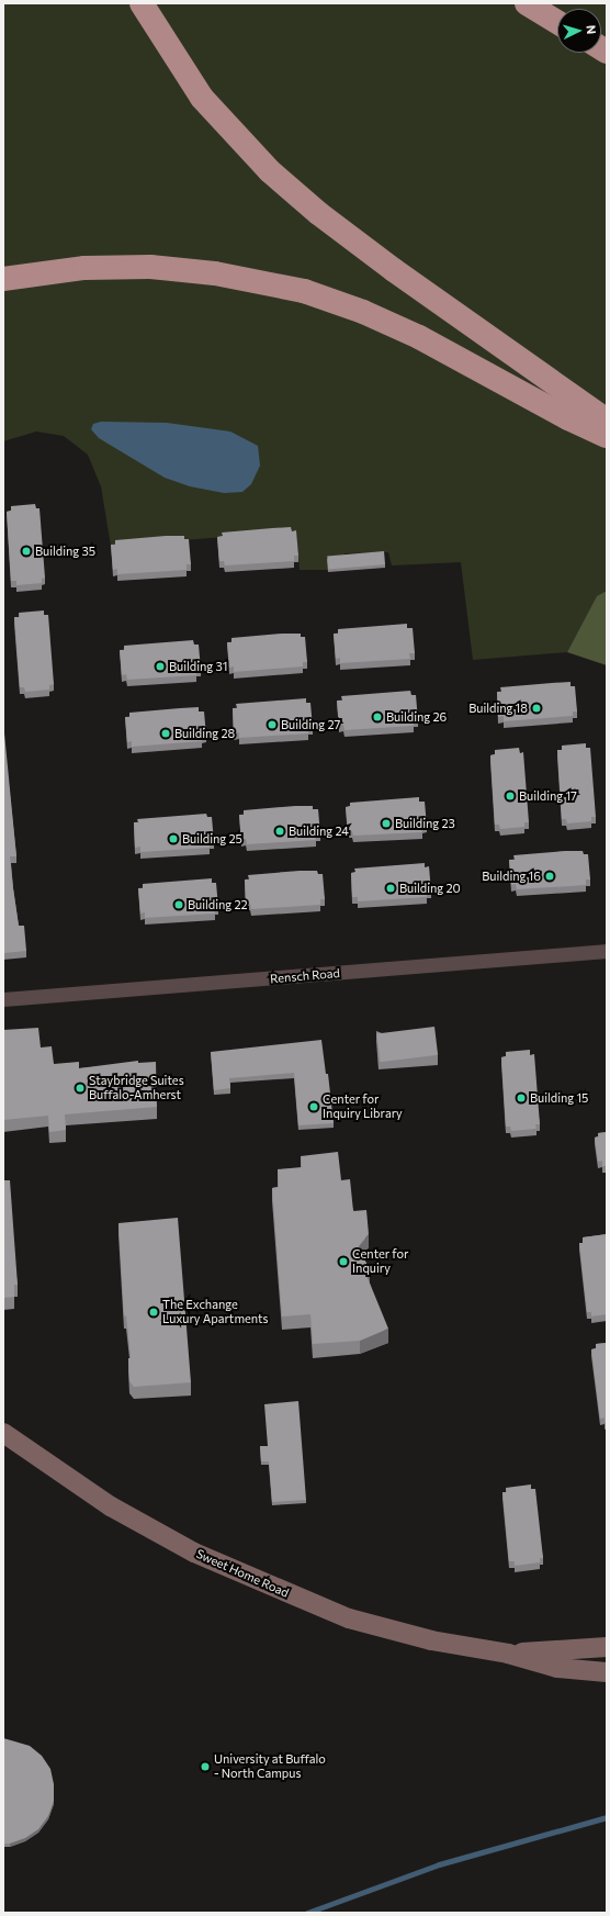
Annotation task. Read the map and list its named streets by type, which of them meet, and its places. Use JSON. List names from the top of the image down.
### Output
{
  "streets": {
    "main road": ["Sweet Home Road"],
    "street": ["Rensch Road"]
  },
  "places": [
    "Building 35",
    "Building 31",
    "Building 18",
    "Building 26",
    "Building 27",
    "Building 28",
    "Building 17",
    "Building 23",
    "Building 24",
    "Building 25",
    "Building 16",
    "Building 20",
    "Building 22",
    "Staybridge Suites Buffalo-Amherst",
    "Building 15",
    "Center for Inquiry Library",
    "Center for Inquiry",
    "The Exchange Luxury Apartments",
    "University at Buffalo - North Campus"
  ],
  "north": "right"
}
